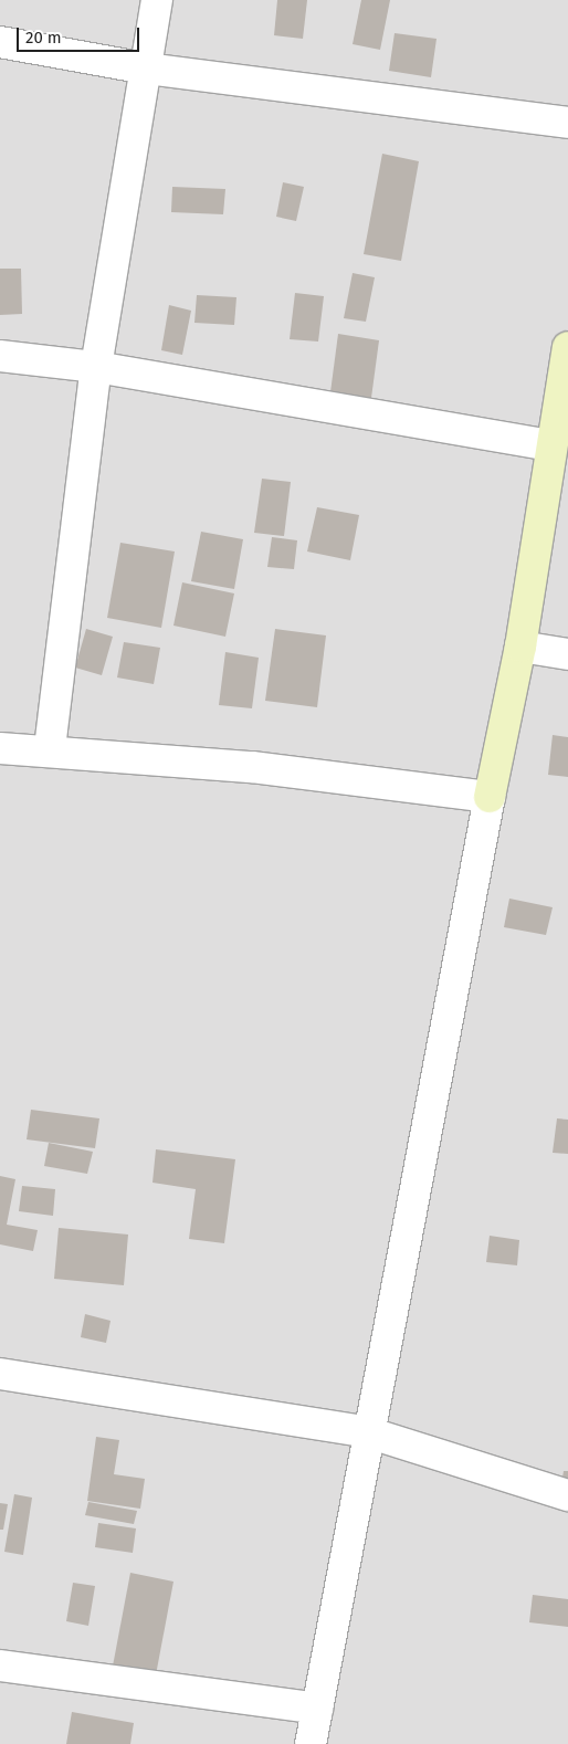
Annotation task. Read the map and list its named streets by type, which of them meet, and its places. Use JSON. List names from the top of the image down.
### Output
{
  "scale_bar": "20 m"
}
